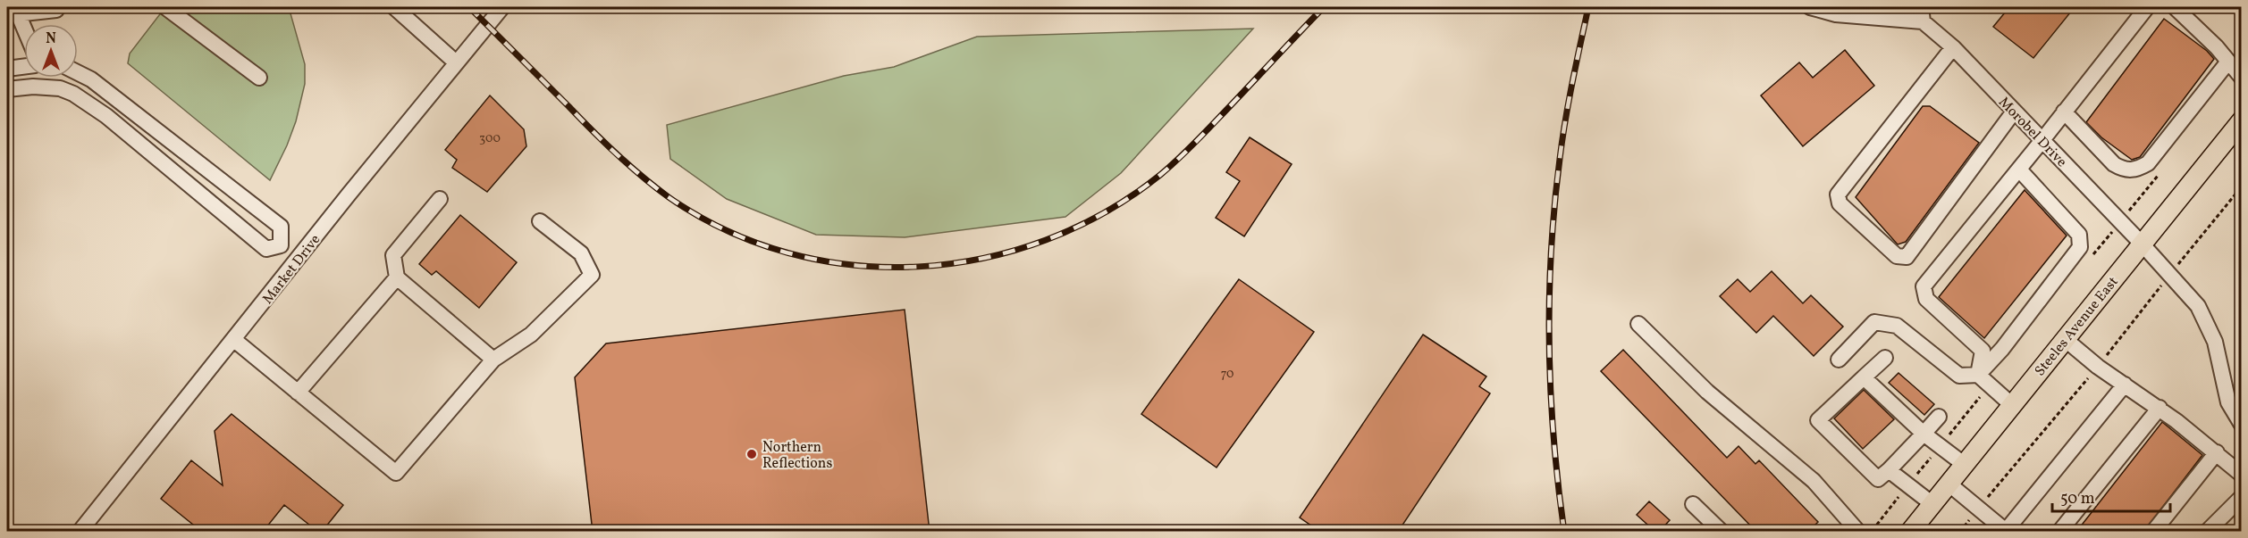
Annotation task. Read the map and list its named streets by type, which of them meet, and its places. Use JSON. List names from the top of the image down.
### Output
{
  "streets": {
    "main road": ["Steeles Avenue East"],
    "street": ["Morobel Drive", "Market Drive"]
  },
  "crossings": [
    ["Morobel Drive", "Steeles Avenue East"]
  ],
  "places": ["Northern Reflections"],
  "house_numbers": ["300", "70"],
  "scale_bar": "50 m",
  "north": "top"
}
